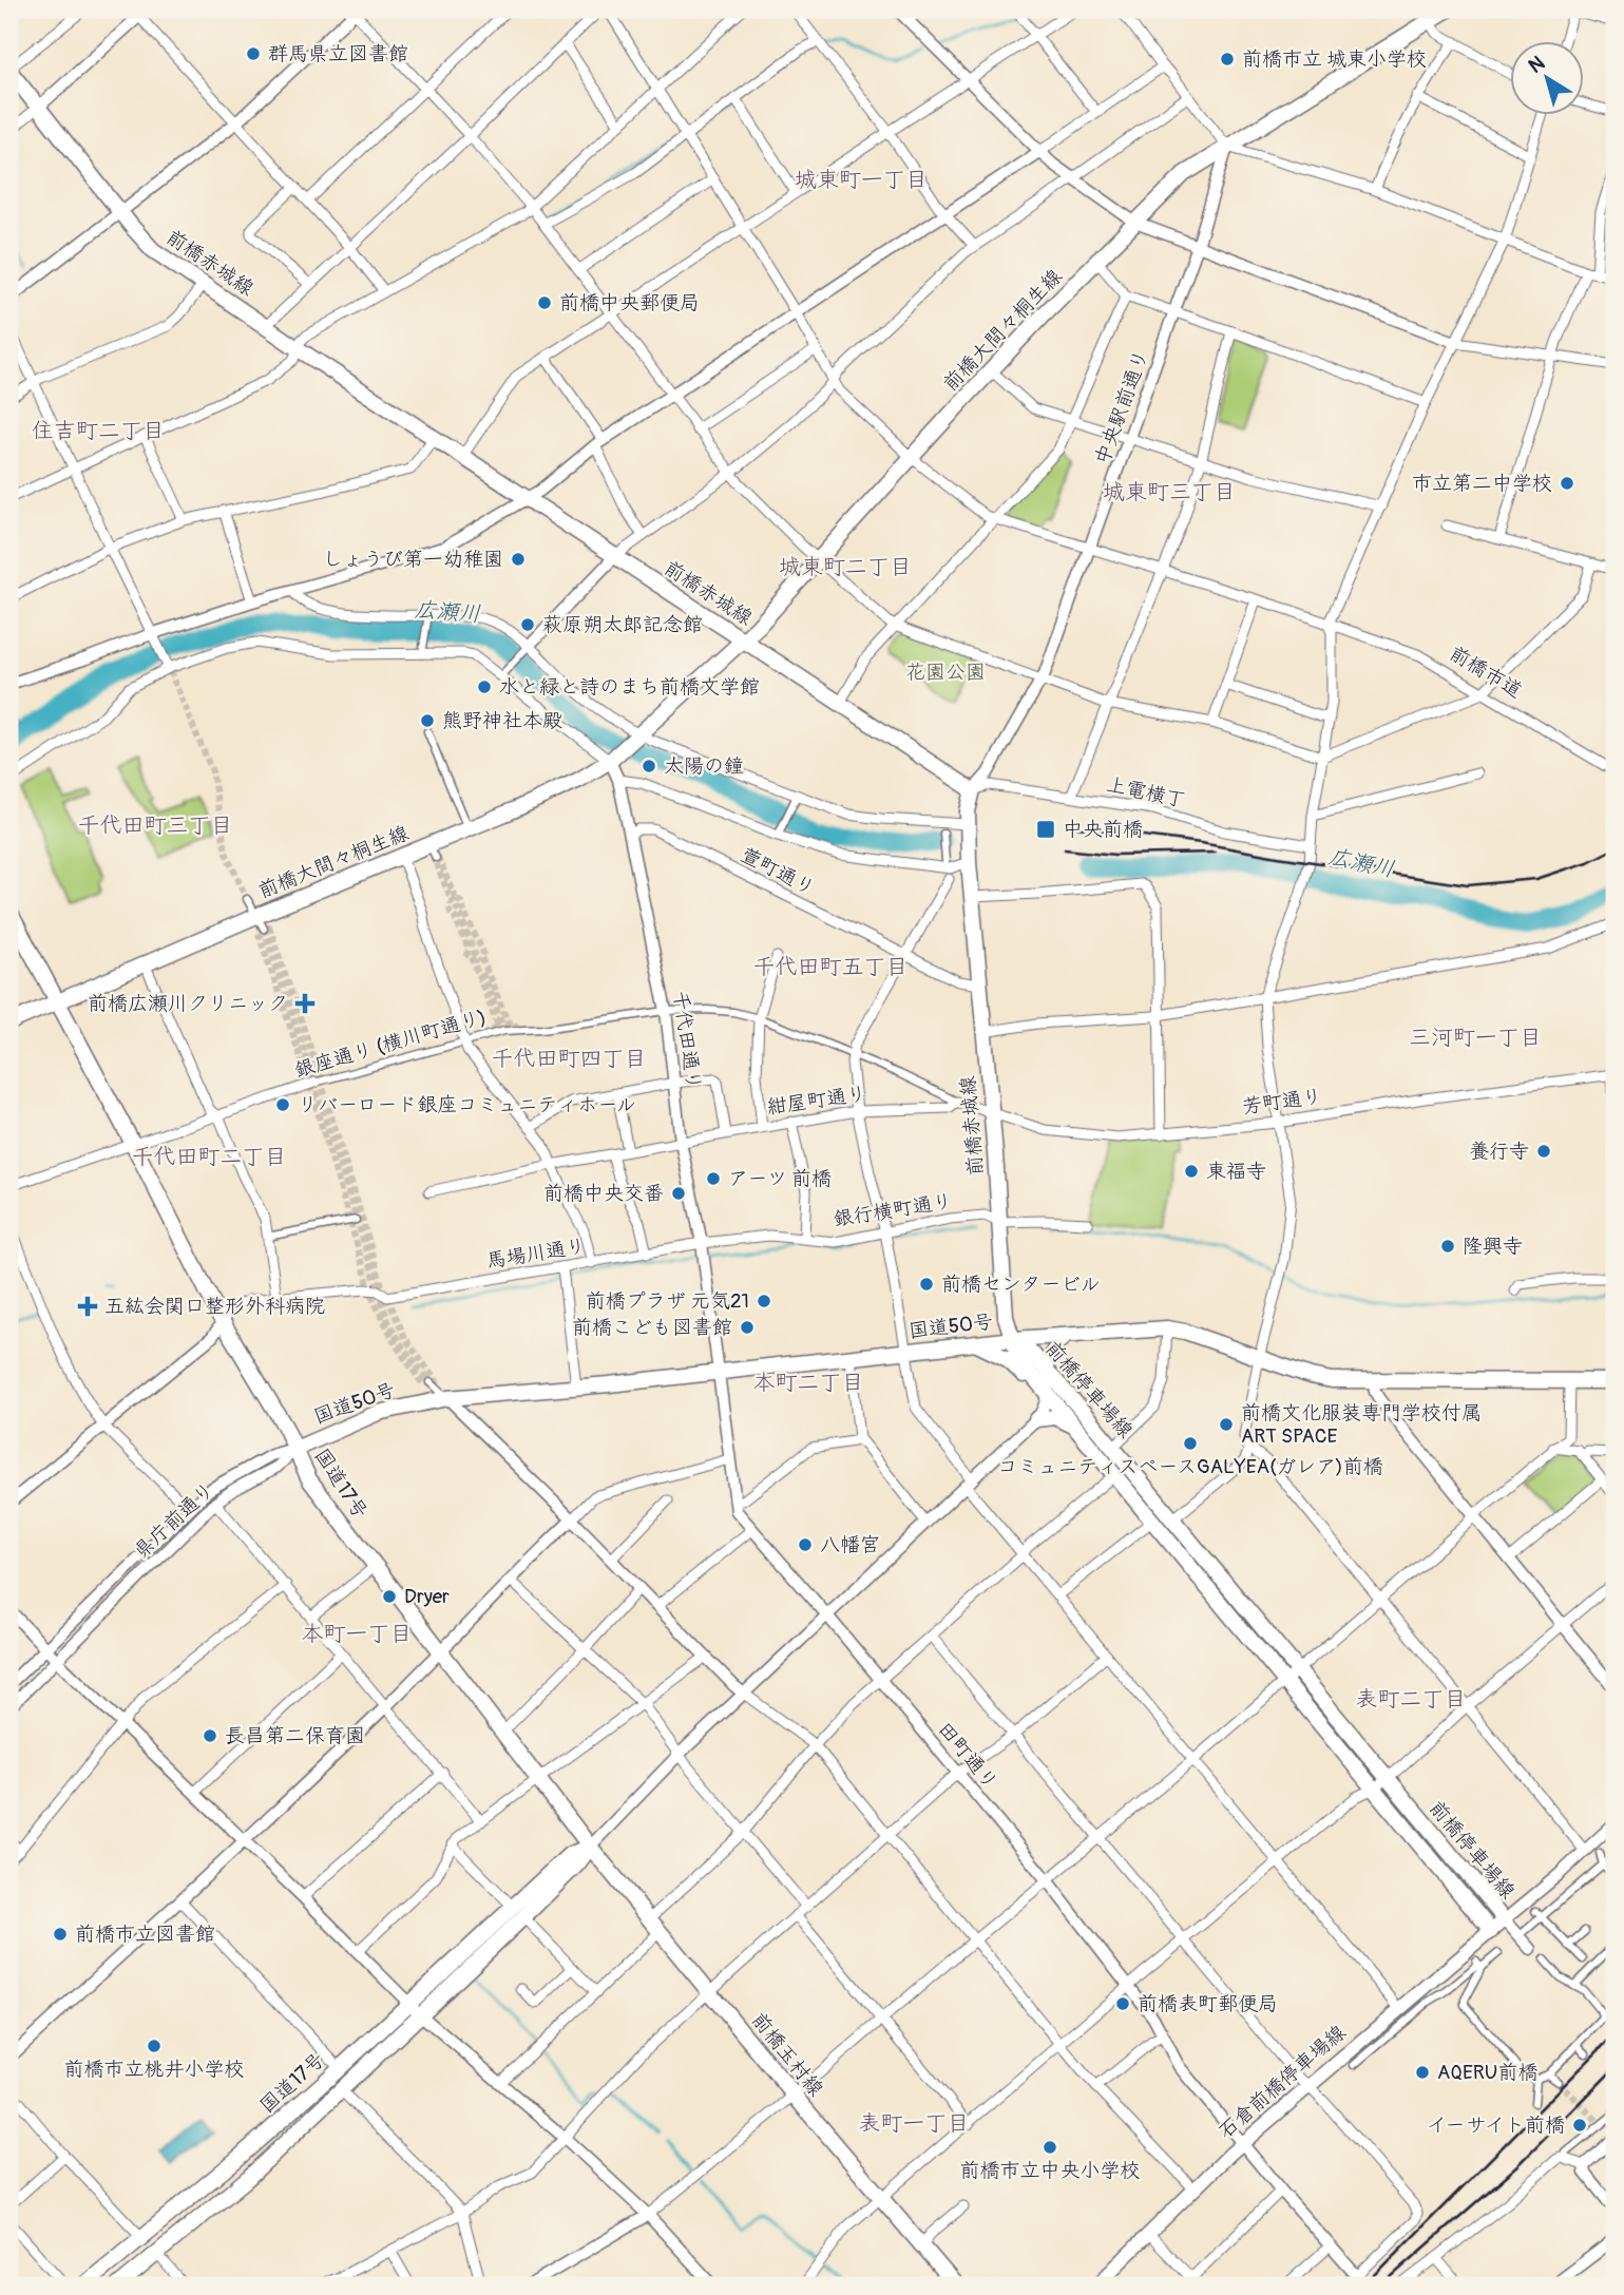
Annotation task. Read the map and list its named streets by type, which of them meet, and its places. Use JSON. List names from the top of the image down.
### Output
{
  "streets": {
    "main road": [
      "前橋赤城線",
      "前橋大間々桐生線",
      "国道50号",
      "前橋停車場線",
      "国道17号",
      "前橋玉村線",
      "石倉前橋停車場線"
    ],
    "street": [
      "中央駅前通り",
      "前橋市道",
      "上電横丁",
      "萱町通り",
      "千代田通り",
      "銀座通り (横川町通り)",
      "紺屋町通り",
      "芳町通り",
      "銀行横町通り",
      "馬場川通り",
      "県庁前通り",
      "田町通り"
    ]
  },
  "crossings": [
    ["前橋赤城線", "前橋大間々桐生線"],
    ["前橋赤城線", "中央駅前通り"],
    ["前橋赤城線", "上電横丁"],
    ["前橋赤城線", "萱町通り"],
    ["前橋赤城線", "芳町通り"],
    ["前橋赤城線", "銀行横町通り"],
    ["前橋赤城線", "国道50号"],
    ["前橋赤城線", "前橋停車場線"],
    ["前橋大間々桐生線", "中央駅前通り"],
    ["前橋大間々桐生線", "前橋市道"],
    ["前橋大間々桐生線", "千代田通り"],
    ["前橋大間々桐生線", "国道17号"],
    ["中央駅前通り", "前橋市道"],
    ["中央駅前通り", "上電横丁"],
    ["萱町通り", "千代田通り"],
    ["千代田通り", "銀座通り (横川町通り)"],
    ["千代田通り", "紺屋町通り"],
    ["千代田通り", "銀行横町通り"],
    ["千代田通り", "馬場川通り"],
    ["千代田通り", "国道50号"],
    ["千代田通り", "田町通り"],
    ["銀座通り (横川町通り)", "紺屋町通り"],
    ["銀座通り (横川町通り)", "芳町通り"],
    ["銀座通り (横川町通り)", "国道17号"],
    ["紺屋町通り", "芳町通り"],
    ["銀行横町通り", "馬場川通り"],
    ["馬場川通り", "国道17号"],
    ["国道50号", "前橋停車場線"],
    ["国道50号", "国道17号"],
    ["国道50号", "県庁前通り"],
    ["国道50号", "田町通り"],
    ["前橋停車場線", "石倉前橋停車場線"],
    ["国道17号", "県庁前通り"],
    ["国道17号", "前橋玉村線"],
    ["田町通り", "石倉前橋停車場線"]
  ],
  "districts": [
    "城東町一丁目",
    "住吉町二丁目",
    "城東町三丁目",
    "城東町二丁目",
    "千代田町三丁目",
    "千代田町五丁目",
    "三河町一丁目",
    "千代田町四丁目",
    "千代田町二丁目",
    "本町二丁目",
    "本町一丁目",
    "表町二丁目",
    "表町一丁目"
  ],
  "water": ["広瀬川"],
  "parks": ["花園公園"],
  "places": {
    "other": [
      "群馬県立図書館",
      "前橋市立 城東小学校",
      "前橋中央郵便局",
      "市立第二中学校",
      "しょうび第一幼稚園",
      "萩原朔太郎記念館",
      "水と緑と詩のまち前橋文学館",
      "熊野神社本殿",
      "太陽の鐘",
      "リバーロード銀座コミュニティホール",
      "養行寺",
      "東福寺",
      "アーツ 前橋",
      "前橋中央交番",
      "隆興寺",
      "前橋センタービル",
      "前橋プラザ 元気21",
      "前橋こども図書館",
      "前橋文化服装専門学校付属 ART SPACE",
      "コミュニティスペースGALYEA(ガレア)前橋",
      "八幡宮",
      "Dryer",
      "長昌第二保育園",
      "前橋市立図書館",
      "前橋表町郵便局",
      "前橋市立桃井小学校",
      "AQERU前橋",
      "イーサイト前橋",
      "前橋市立中央小学校"
    ],
    "transit": ["中央前橋"],
    "health": ["前橋広瀬川クリニック", "五紘会関口整形外科病院"]
  },
  "north": "top left"
}
